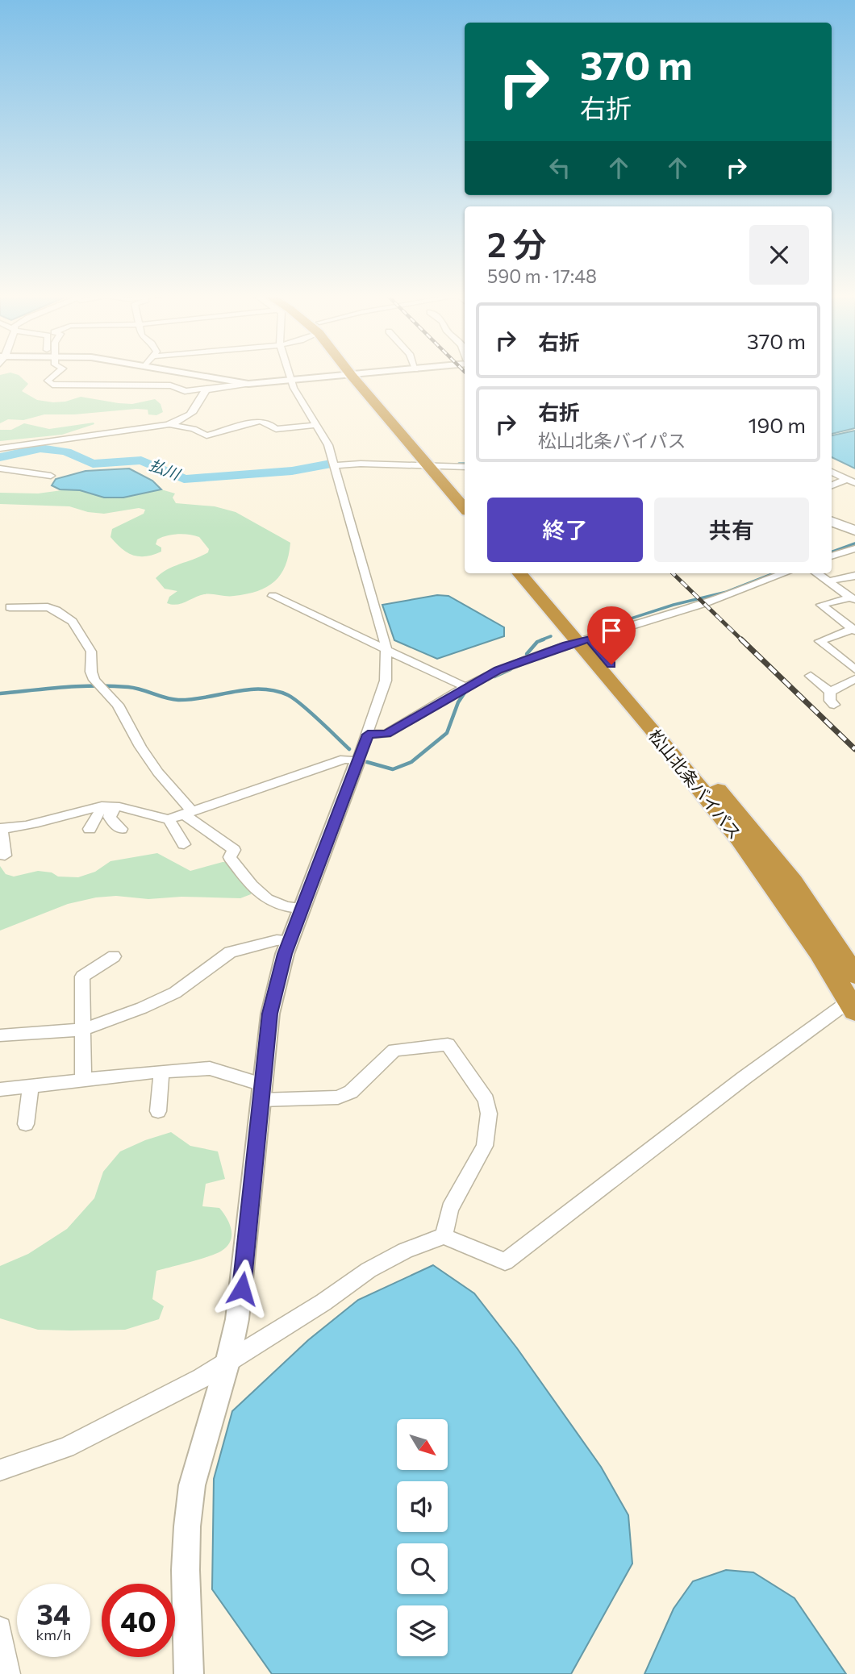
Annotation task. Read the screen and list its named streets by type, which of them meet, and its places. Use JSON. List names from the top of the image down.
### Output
{
  "streets": {
    "highway": ["松山北条バイパス"]
  },
  "water": ["払川"],
  "north": "bottom right",
  "page": {
    "turn": ["370 m", "右折"],
    "heading": ["2 分", "590 m · 17:48"],
    "list": [
      {
        "name": "右折",
        "value": "370 m"
      },
      {
        "name": "右折",
        "note": "松山北条バイパス",
        "value": "190 m"
      }
    ],
    "buttons": ["終了", "共有"],
    "speed": "34 km/h",
    "limit": "40"
  }
}
